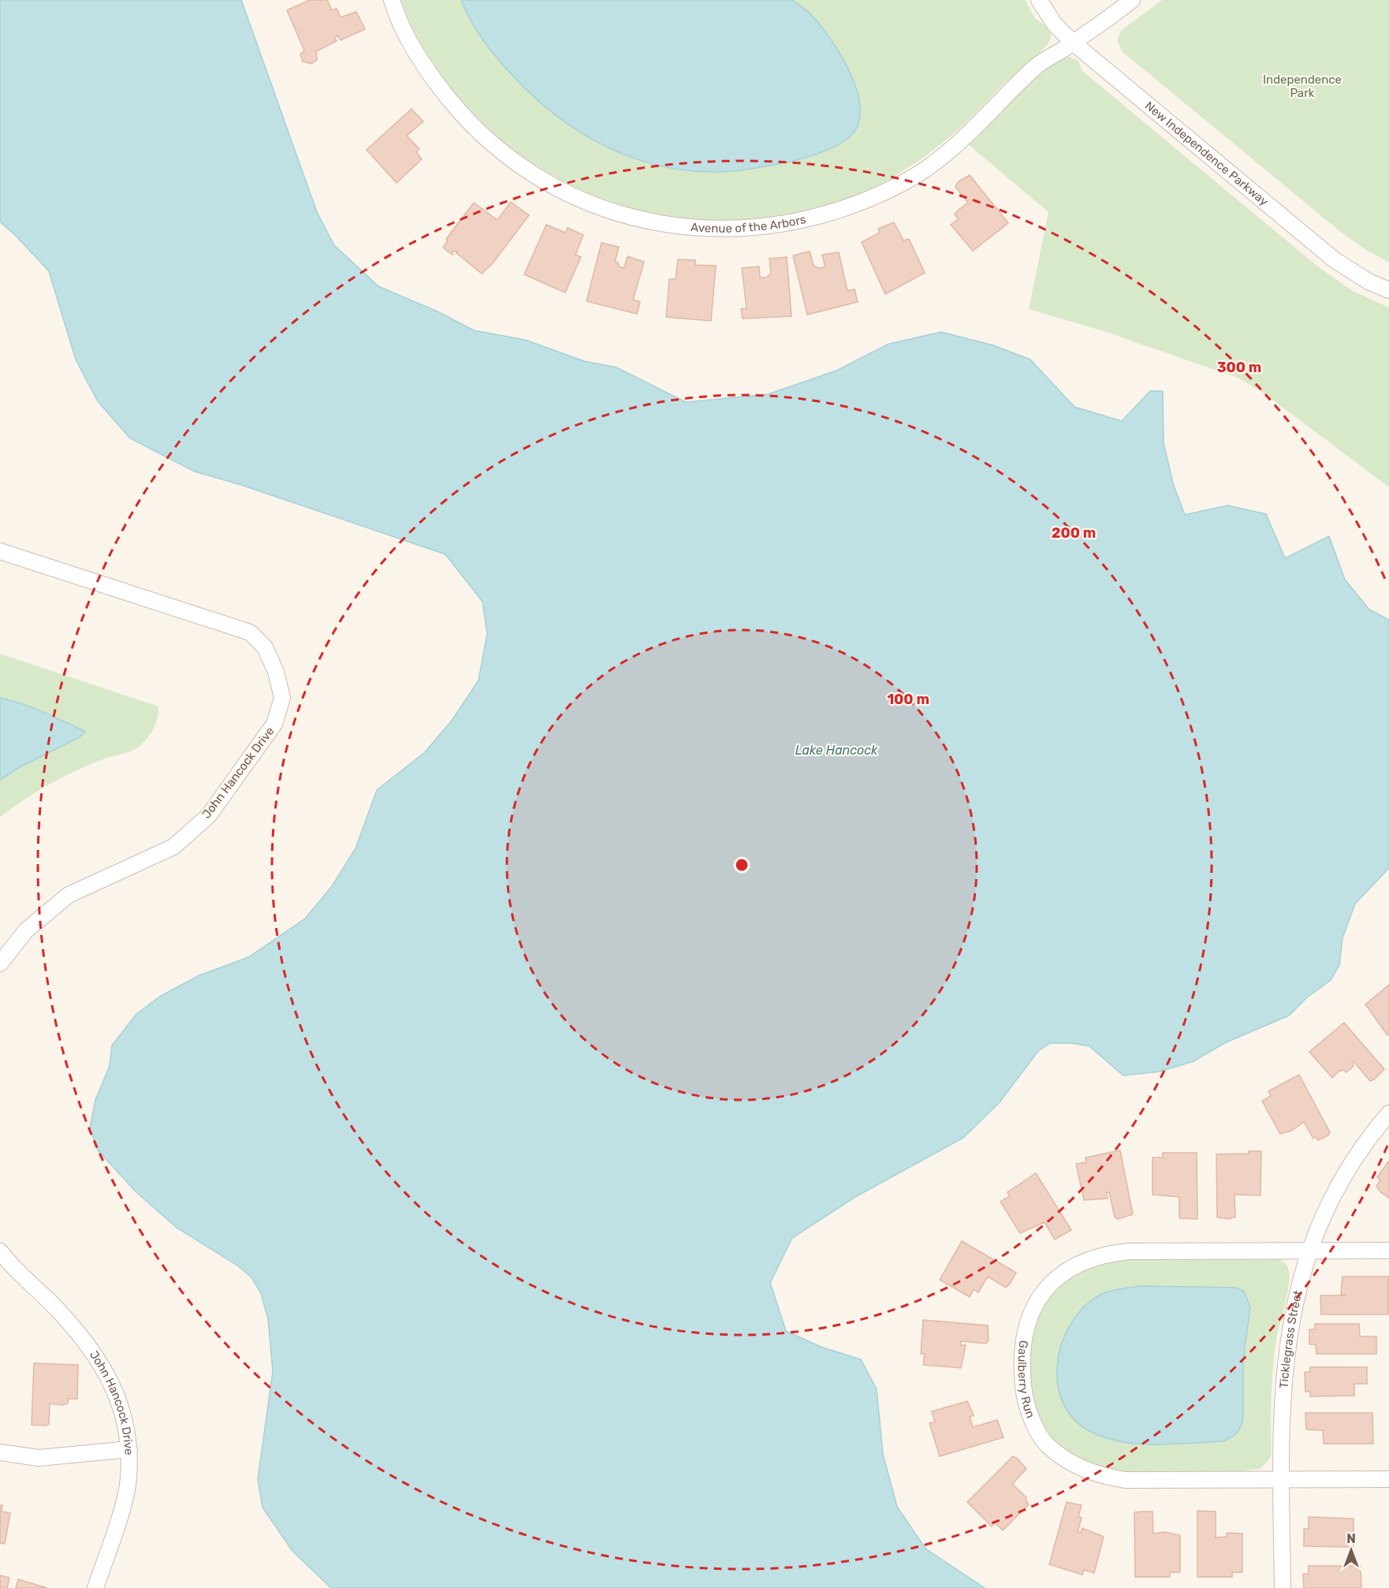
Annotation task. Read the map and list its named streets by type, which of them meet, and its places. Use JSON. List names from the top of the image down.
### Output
{
  "streets": {
    "street": [
      "New Independence Parkway",
      "Avenue of the Arbors",
      "John Hancock Drive",
      "Ticklegrass Street",
      "Gaulberry Run"
    ]
  },
  "crossings": [
    ["New Independence Parkway", "Avenue of the Arbors"],
    ["Ticklegrass Street", "Gaulberry Run"]
  ],
  "water": ["Lake Hancock"],
  "parks": ["Independence Park"],
  "north": "top",
  "rings": ["300 m", "200 m", "100 m"]
}
